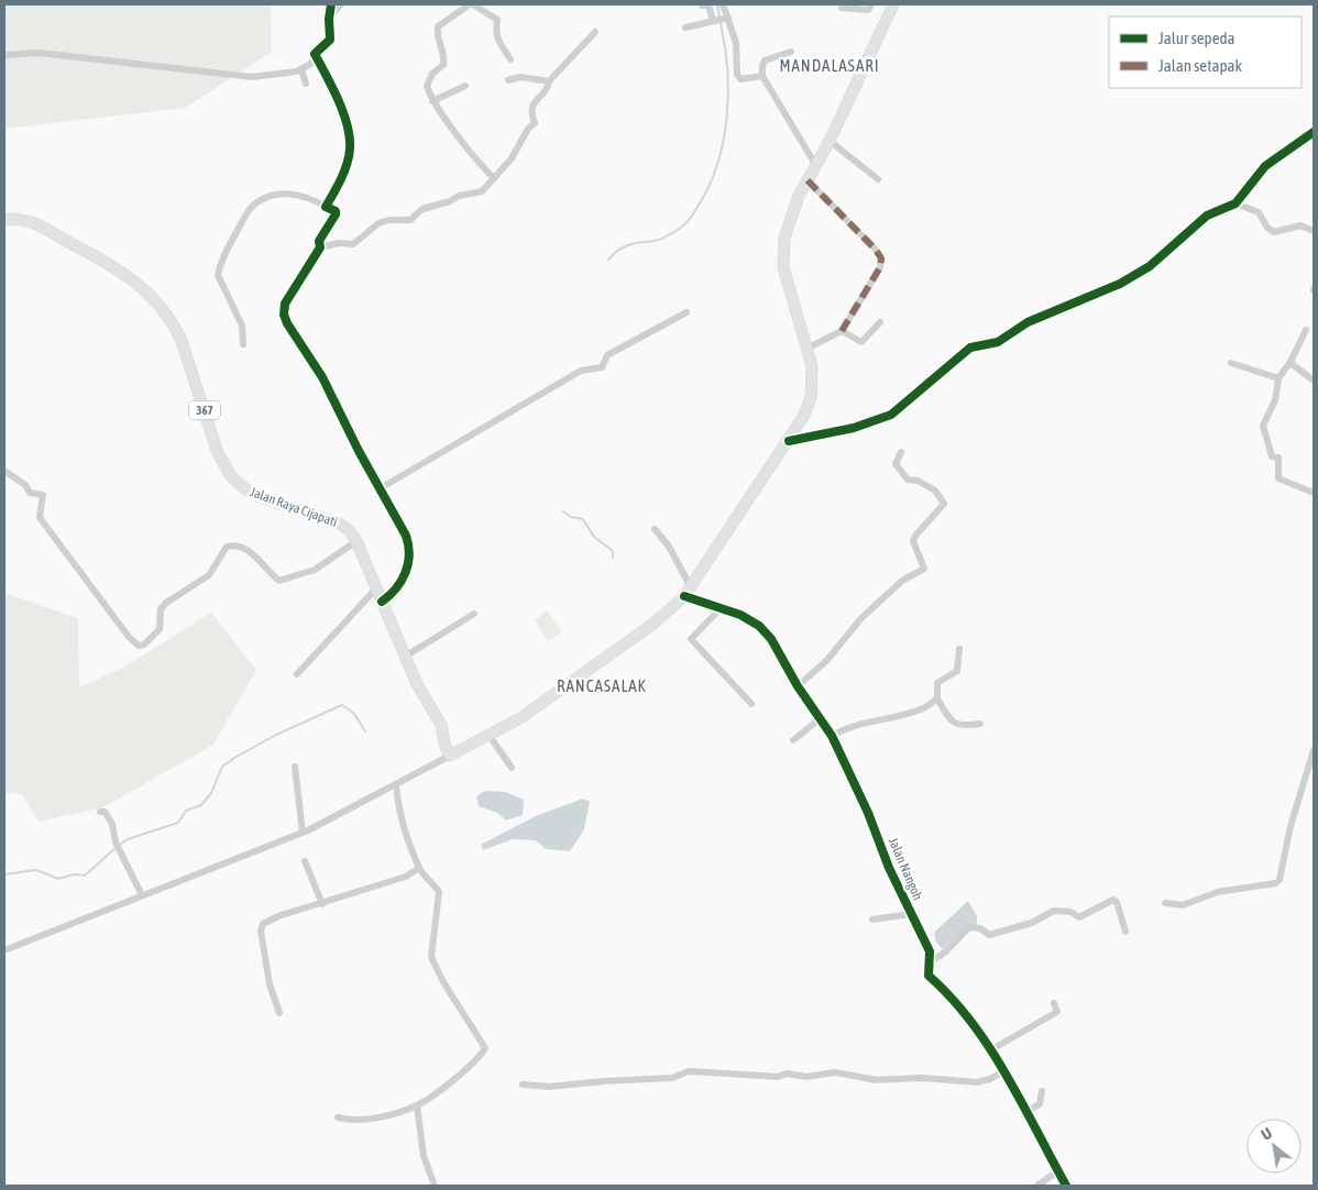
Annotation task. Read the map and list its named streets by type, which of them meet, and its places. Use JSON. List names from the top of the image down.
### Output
{
  "streets": {
    "main road": ["367", "Jalan Raya Cijapati"],
    "street": ["Jalan Nangoh"]
  },
  "districts": ["MANDALASARI", "RANCASALAK"],
  "legend": ["Jalur sepeda", "Jalan setapak"],
  "north": "top left"
}
